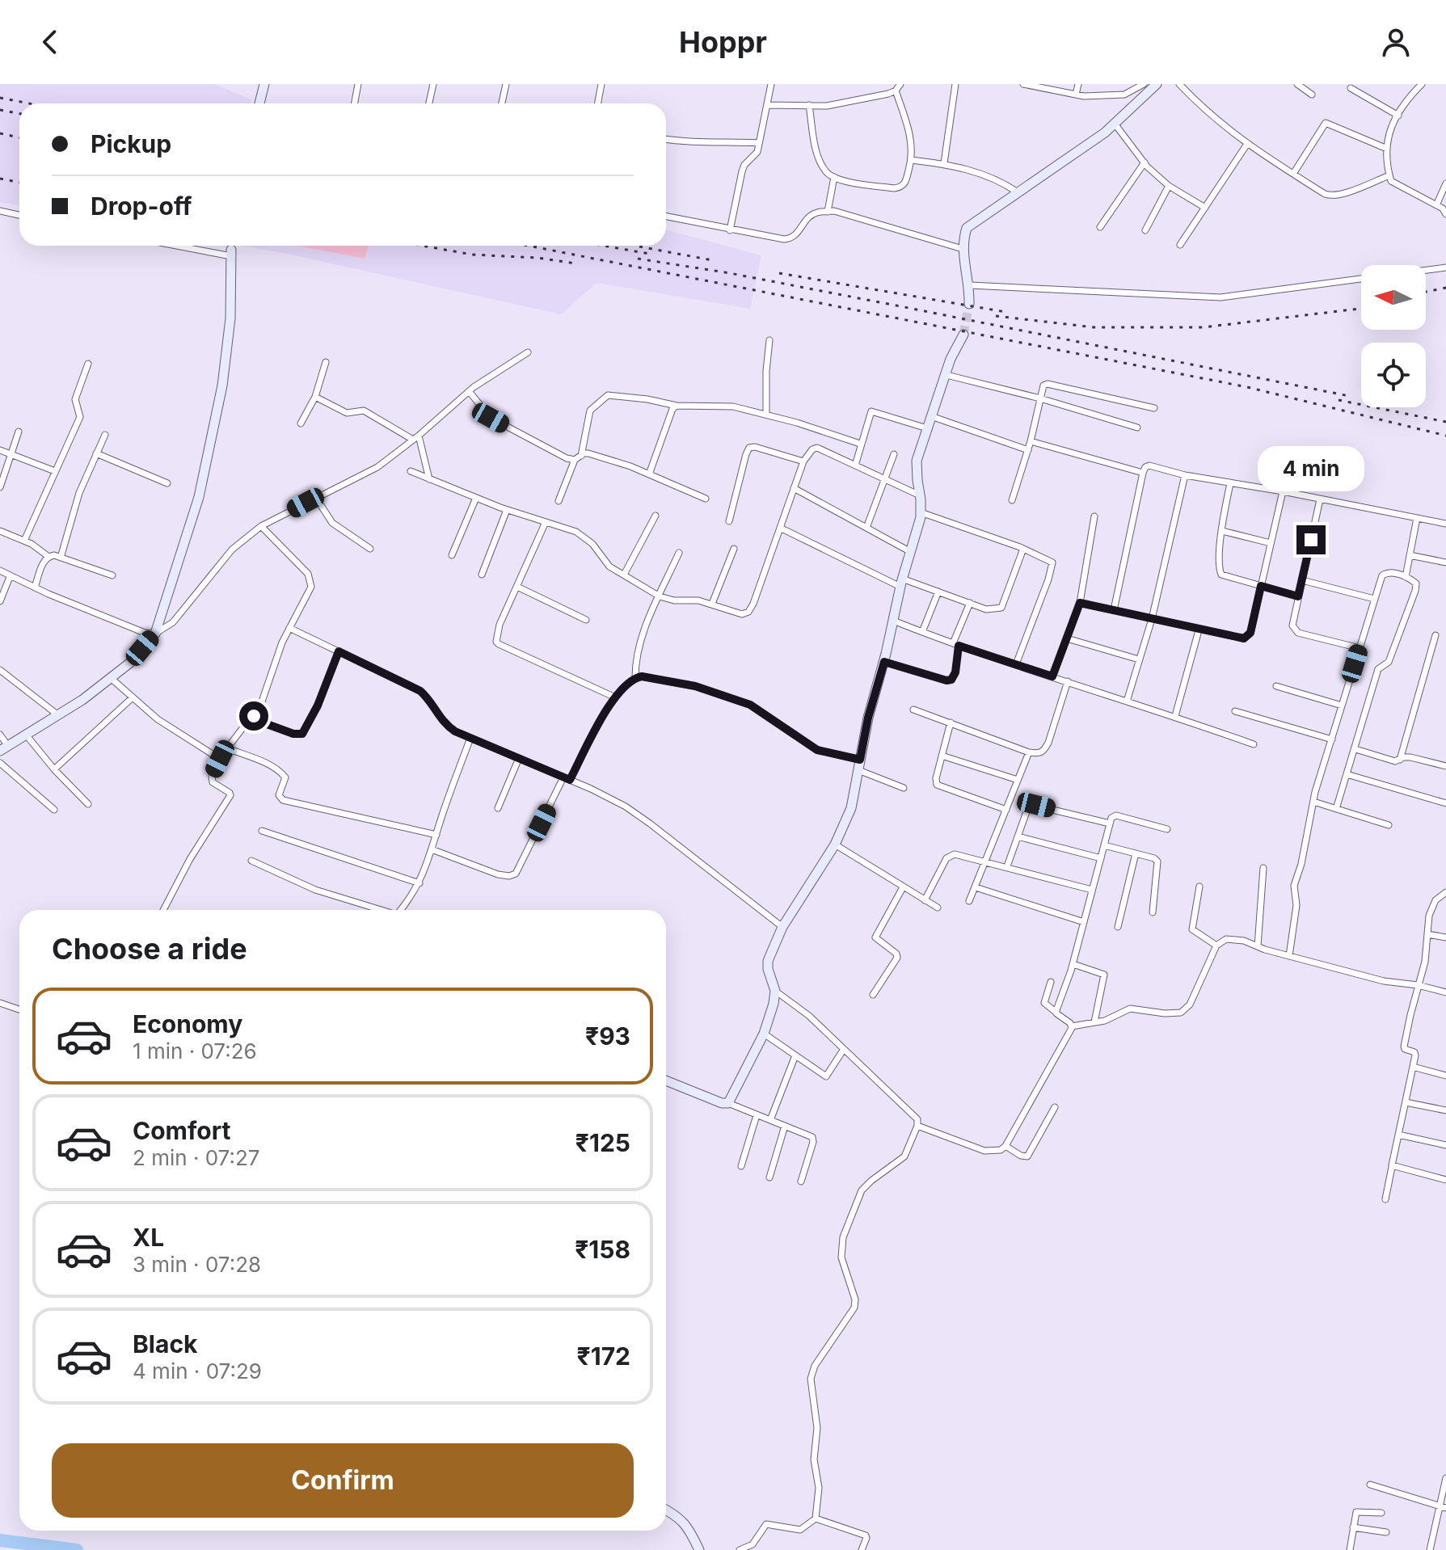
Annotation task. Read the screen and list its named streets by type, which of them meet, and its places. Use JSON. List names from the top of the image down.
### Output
{
  "north": "left",
  "page": {
    "header": "Hoppr",
    "banner": ["Pickup", "Drop-off"],
    "bubble": "4 min",
    "heading": "Choose a ride",
    "list": [
      {
        "name": "Economy",
        "note": "1 min · 07:26",
        "value": "₹93"
      },
      {
        "name": "Comfort",
        "note": "2 min · 07:27",
        "value": "₹125"
      },
      {
        "name": "XL",
        "note": "3 min · 07:28",
        "value": "₹158"
      },
      {
        "name": "Black",
        "note": "4 min · 07:29",
        "value": "₹172"
      }
    ],
    "buttons": "Confirm"
  }
}
